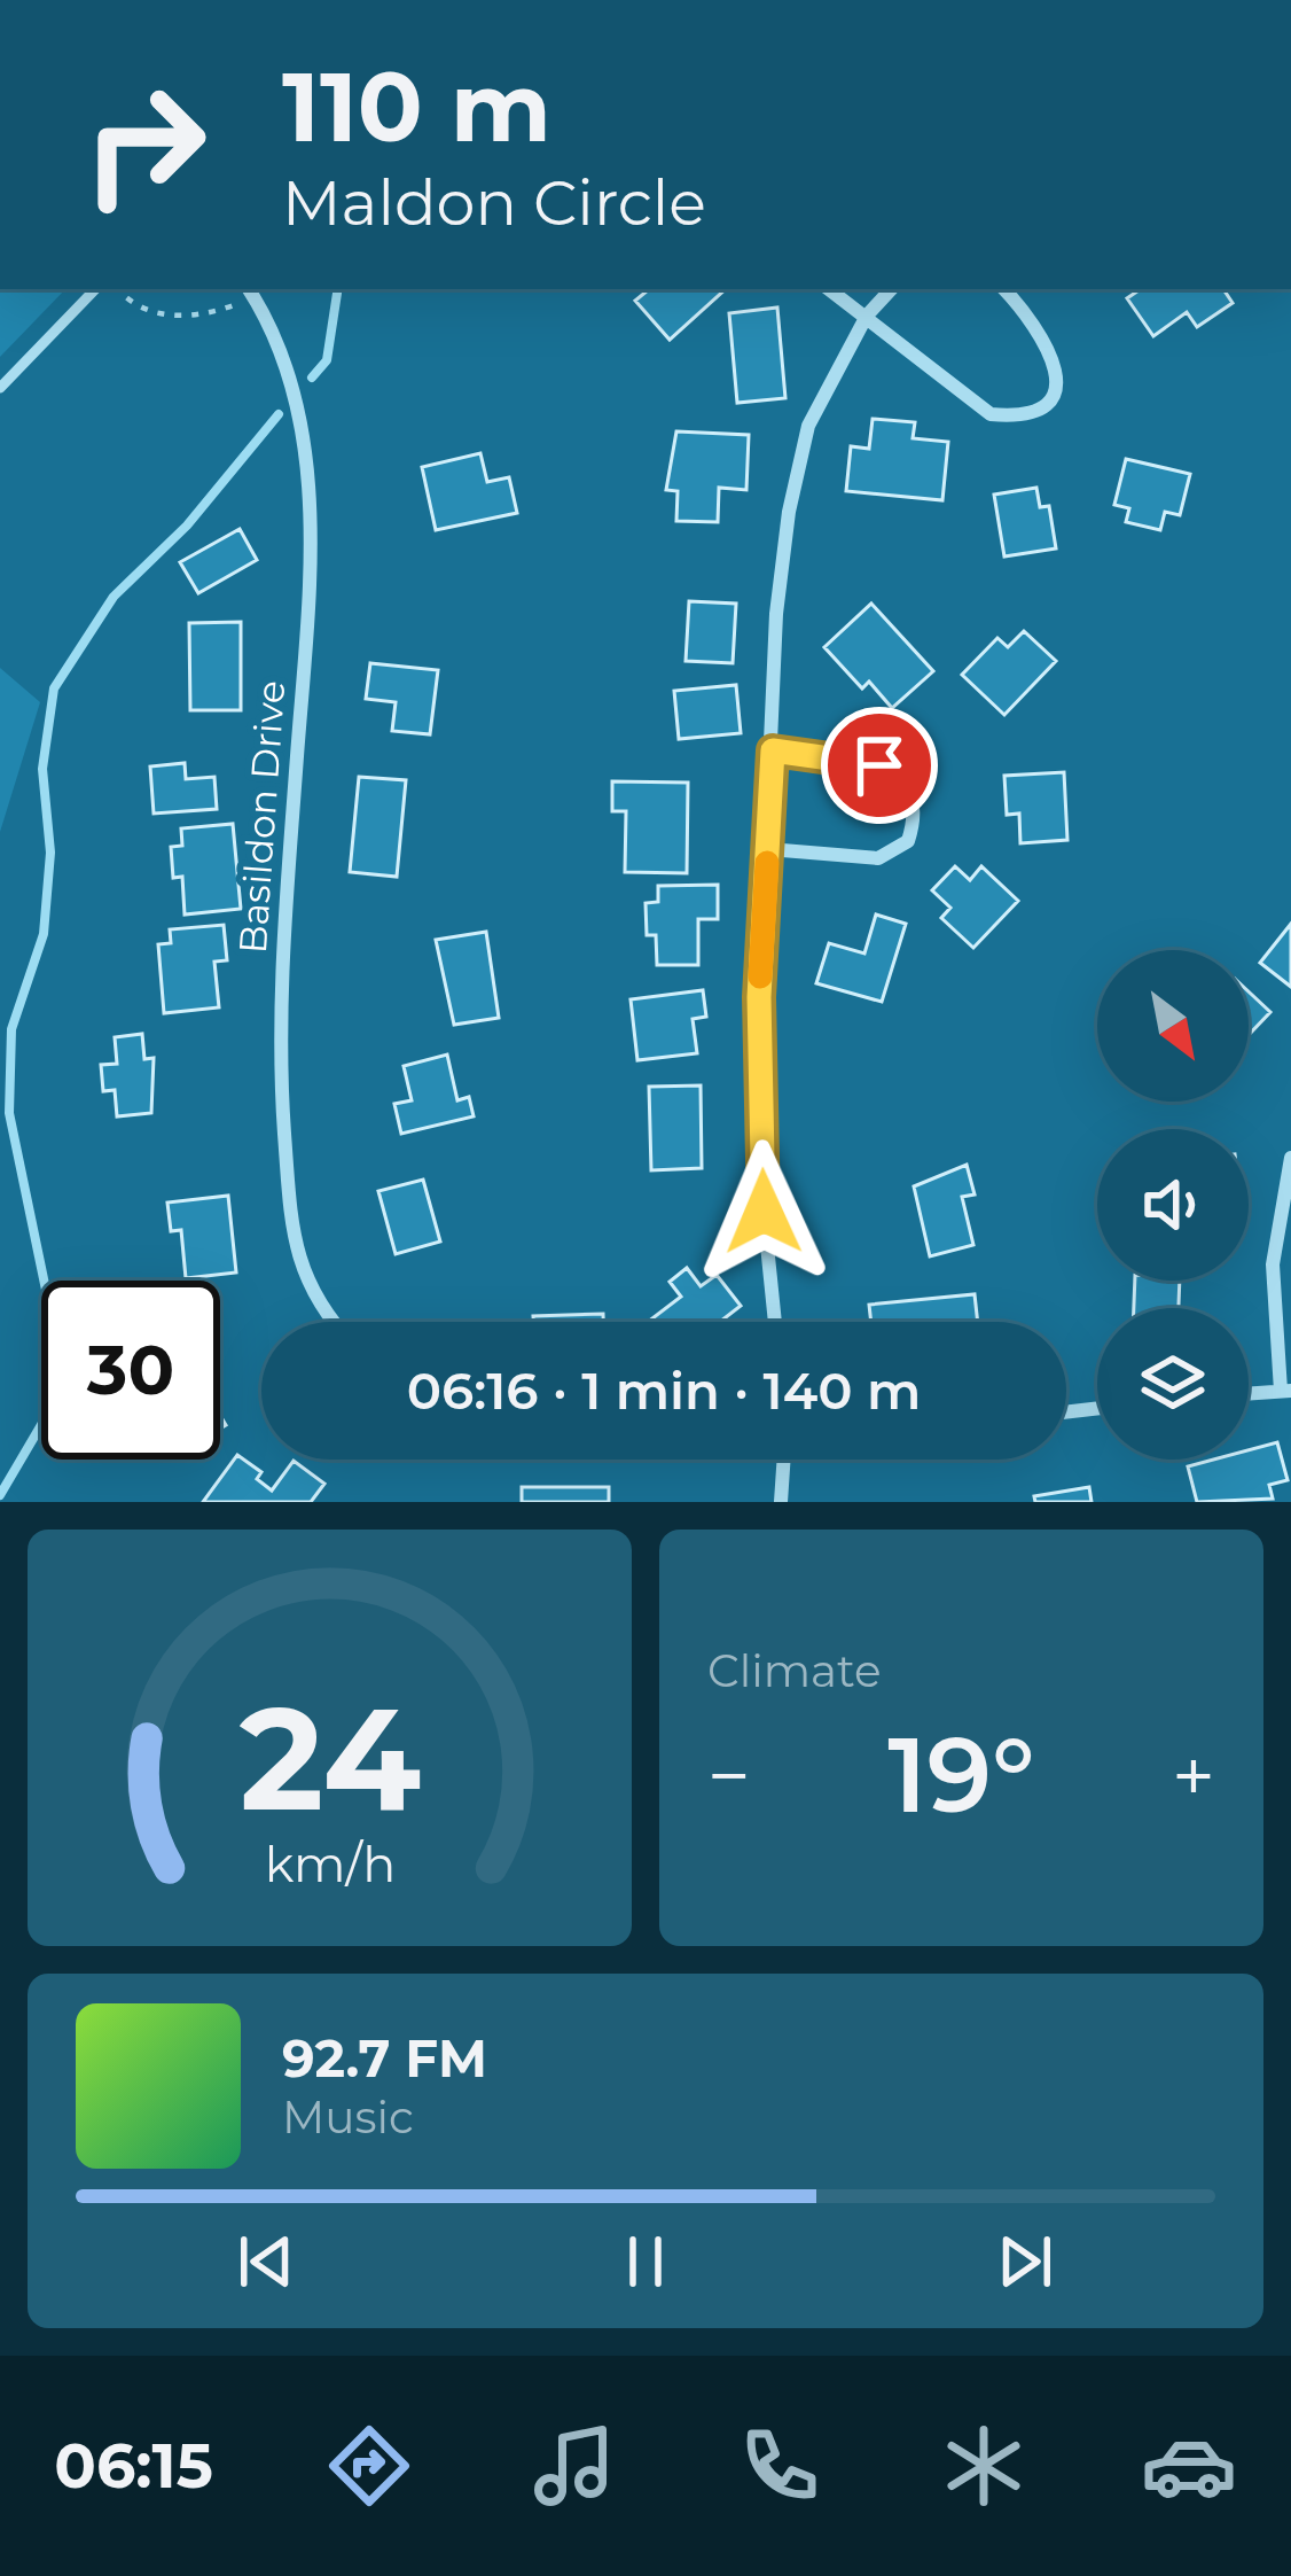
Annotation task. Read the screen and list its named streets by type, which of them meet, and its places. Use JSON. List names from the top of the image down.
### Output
{
  "streets": {
    "street": ["Basildon Drive"]
  },
  "north": "bottom right",
  "page": {
    "turn": ["110 m", "Maldon Circle"],
    "limit": "30",
    "trip": "06:16 · 1 min · 140 m",
    "tile": "Climate",
    "heat": ["−", "19°", "+"],
    "song": ["92.7 FM", "Music"],
    "tabs": "06:15",
    "gauge": ["24", "km/h"]
  }
}
